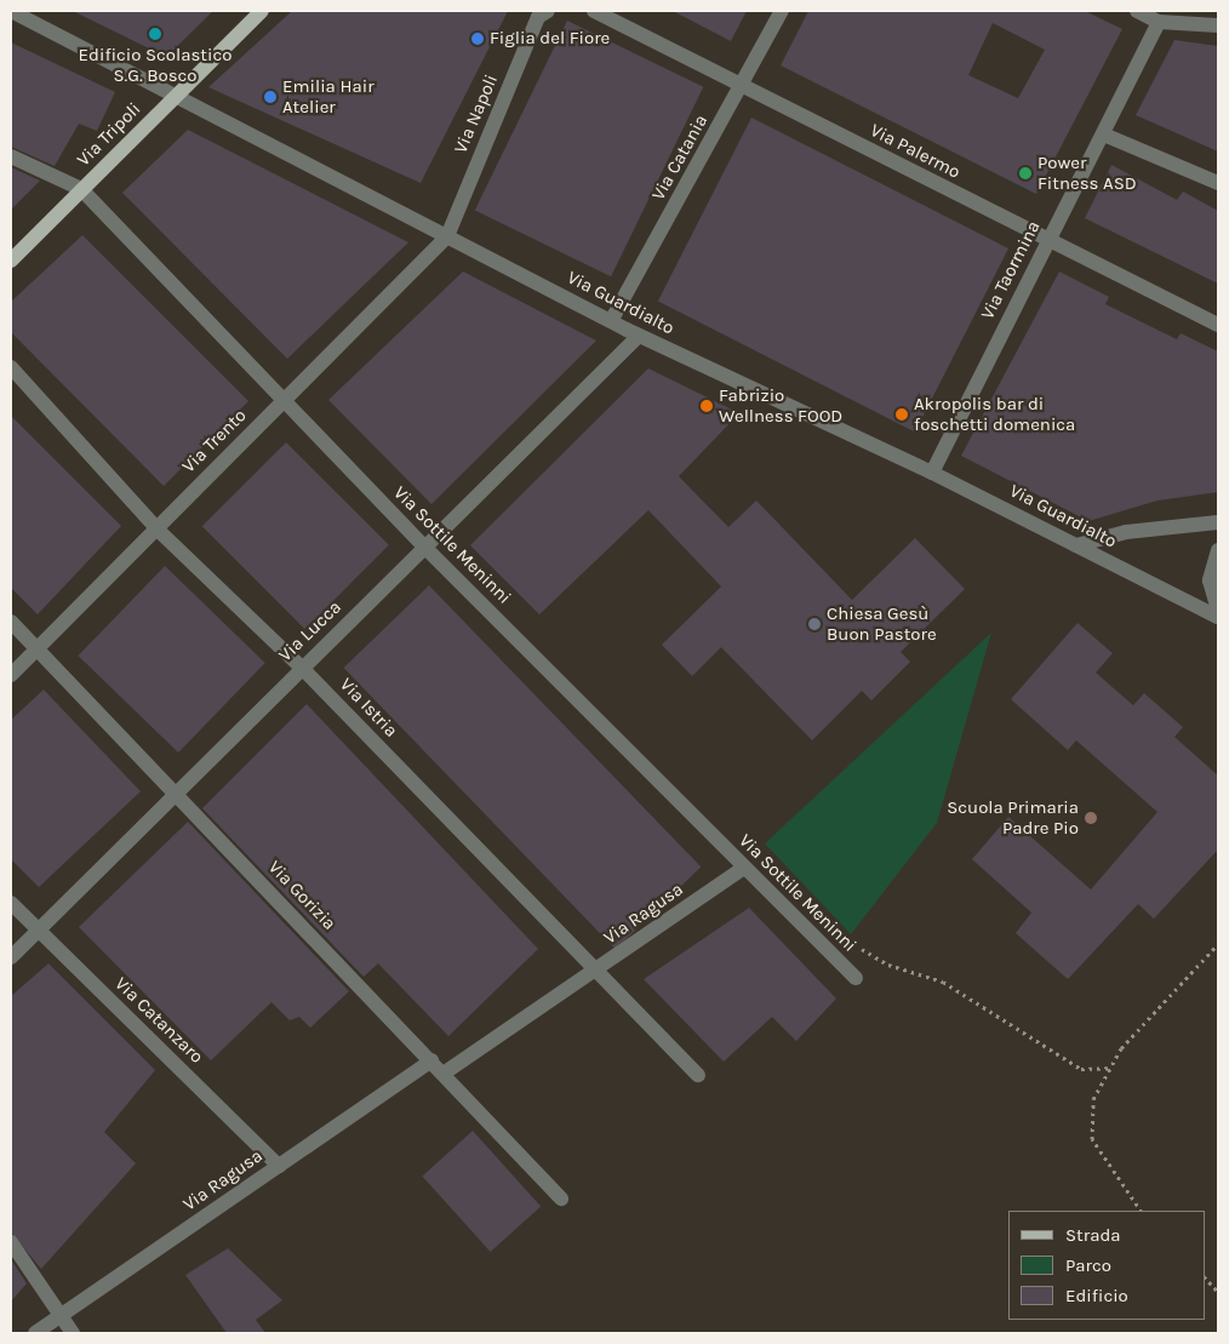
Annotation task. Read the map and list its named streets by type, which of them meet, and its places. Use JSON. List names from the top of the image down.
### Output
{
  "streets": {
    "main road": ["Via Tripoli"],
    "street": [
      "Via Napoli",
      "Via Palermo",
      "Via Catania",
      "Via Taormina",
      "Via Guardialto",
      "Via Trento",
      "Via Sottile Meninni",
      "Via Lucca",
      "Via Istria",
      "Via Gorizia",
      "Via Ragusa",
      "Via Catanzaro"
    ]
  },
  "crossings": [
    ["Via Napoli", "Via Guardialto"],
    ["Via Napoli", "Via Trento"],
    ["Via Tripoli", "Via Guardialto"],
    ["Via Tripoli", "Via Sottile Meninni"],
    ["Via Palermo", "Via Catania"],
    ["Via Palermo", "Via Taormina"],
    ["Via Catania", "Via Guardialto"],
    ["Via Taormina", "Via Guardialto"],
    ["Via Guardialto", "Via Trento"],
    ["Via Guardialto", "Via Lucca"],
    ["Via Trento", "Via Sottile Meninni"],
    ["Via Trento", "Via Istria"],
    ["Via Trento", "Via Gorizia"],
    ["Via Sottile Meninni", "Via Lucca"],
    ["Via Sottile Meninni", "Via Ragusa"],
    ["Via Lucca", "Via Istria"],
    ["Via Lucca", "Via Gorizia"],
    ["Via Lucca", "Via Catanzaro"],
    ["Via Istria", "Via Ragusa"],
    ["Via Gorizia", "Via Ragusa"],
    ["Via Ragusa", "Via Catanzaro"]
  ],
  "places": [
    "Edificio Scolastico S.G. Bosco",
    "Figlia del Fiore",
    "Emilia Hair Atelier",
    "Power Fitness ASD",
    "Fabrizio Wellness FOOD",
    "Akropolis bar di foschetti domenica",
    "Chiesa Gesù Buon Pastore",
    "Scuola Primaria Padre Pio"
  ],
  "legend": ["Strada", "Parco", "Edificio"]
}
